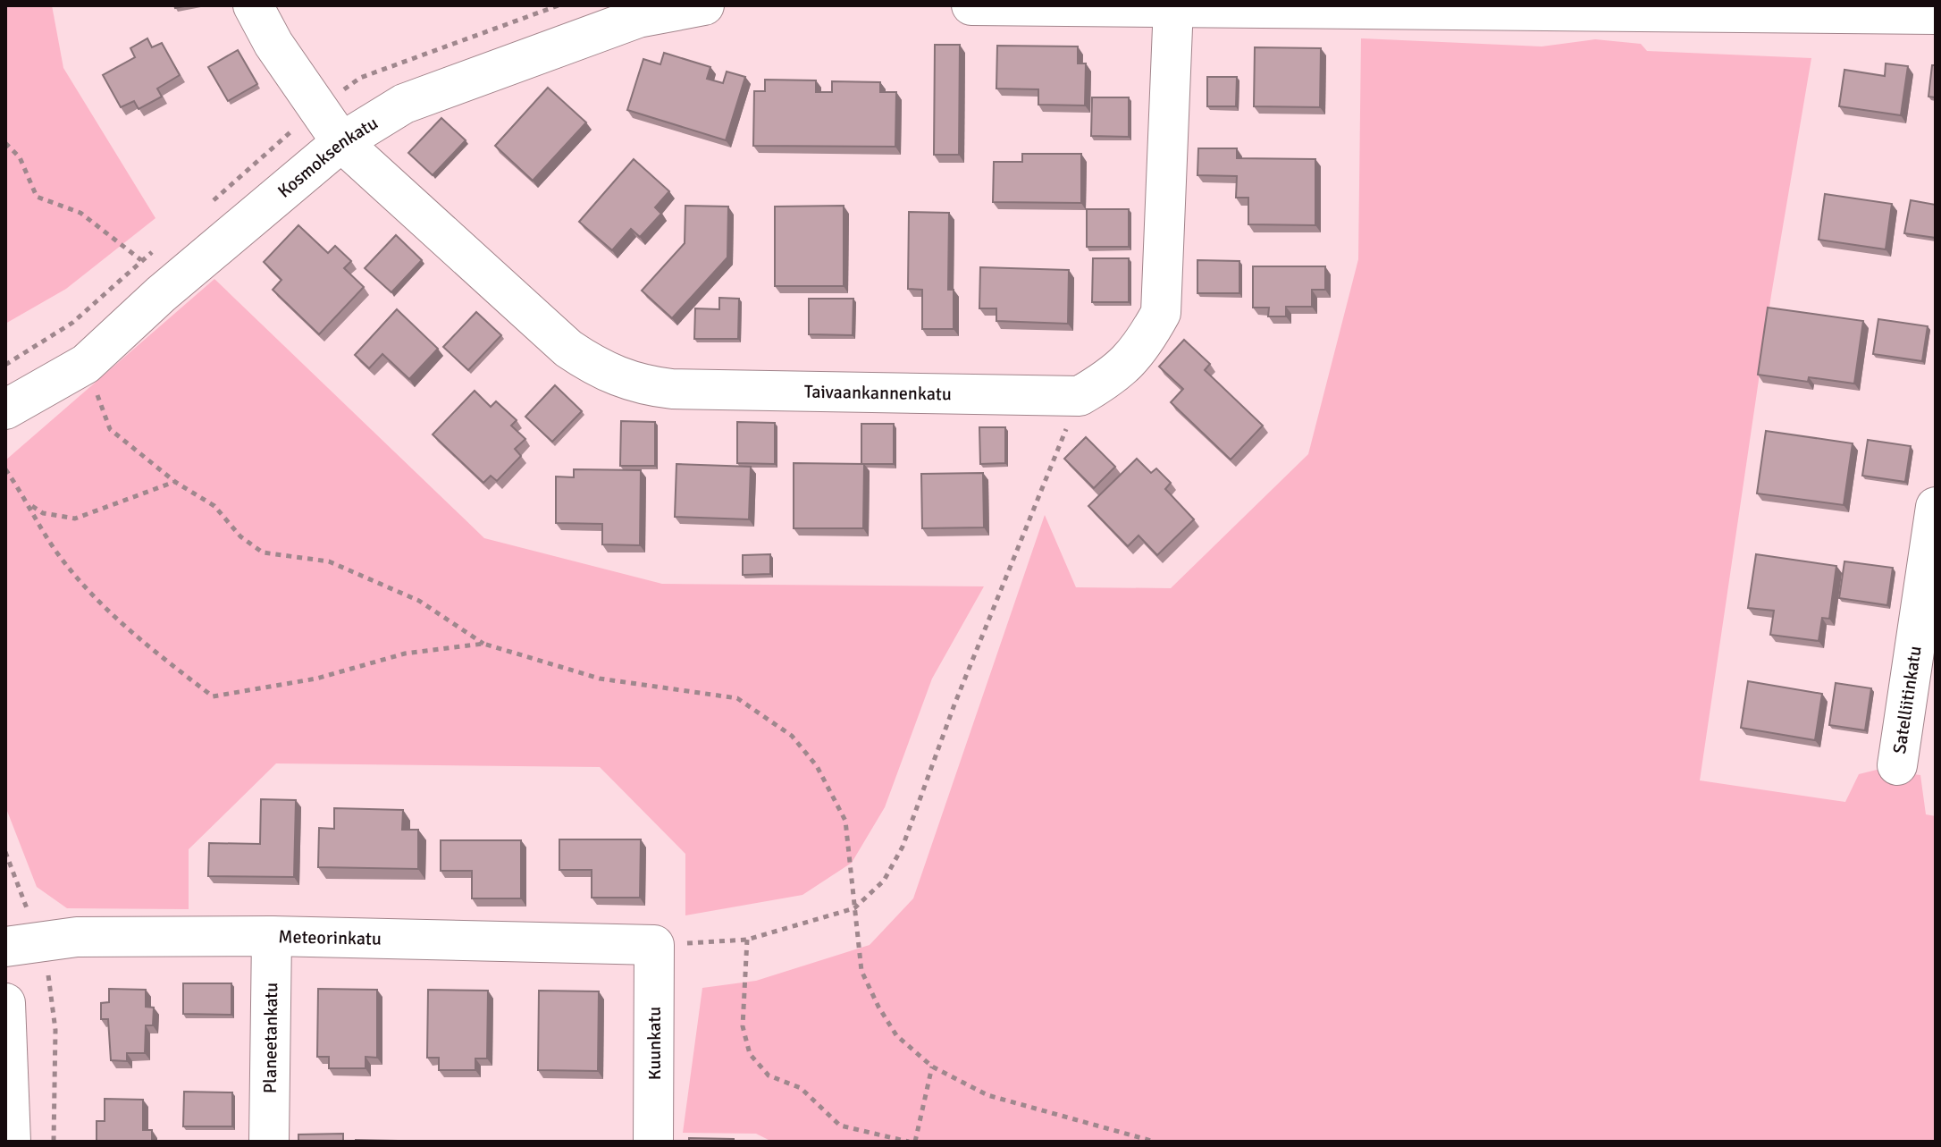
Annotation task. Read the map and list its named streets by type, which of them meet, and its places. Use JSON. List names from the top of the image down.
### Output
{
  "streets": {
    "street": [
      "Kosmoksenkatu",
      "Taivaankannenkatu",
      "Satelliitinkatu",
      "Meteorinkatu",
      "Planeetankatu",
      "Kuunkatu"
    ]
  },
  "crossings": [
    ["Kosmoksenkatu", "Taivaankannenkatu"],
    ["Meteorinkatu", "Planeetankatu"],
    ["Meteorinkatu", "Kuunkatu"]
  ]
}
